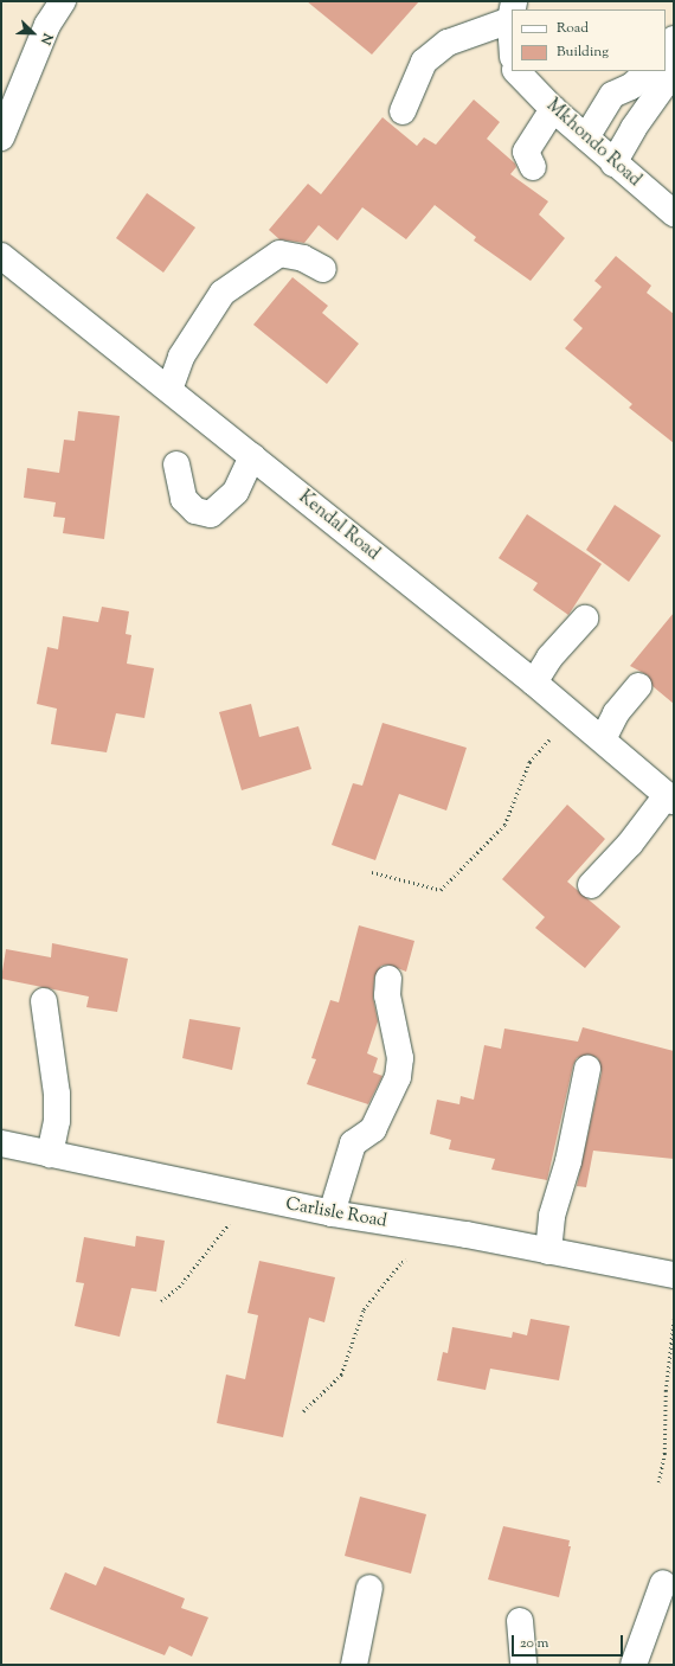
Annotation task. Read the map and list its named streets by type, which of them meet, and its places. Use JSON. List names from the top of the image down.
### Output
{
  "streets": {
    "street": ["Mkhondo Road", "Kendal Road", "Carlisle Road"]
  },
  "legend": ["Road", "Building"],
  "scale_bar": "20 m",
  "north": "bottom right"
}
